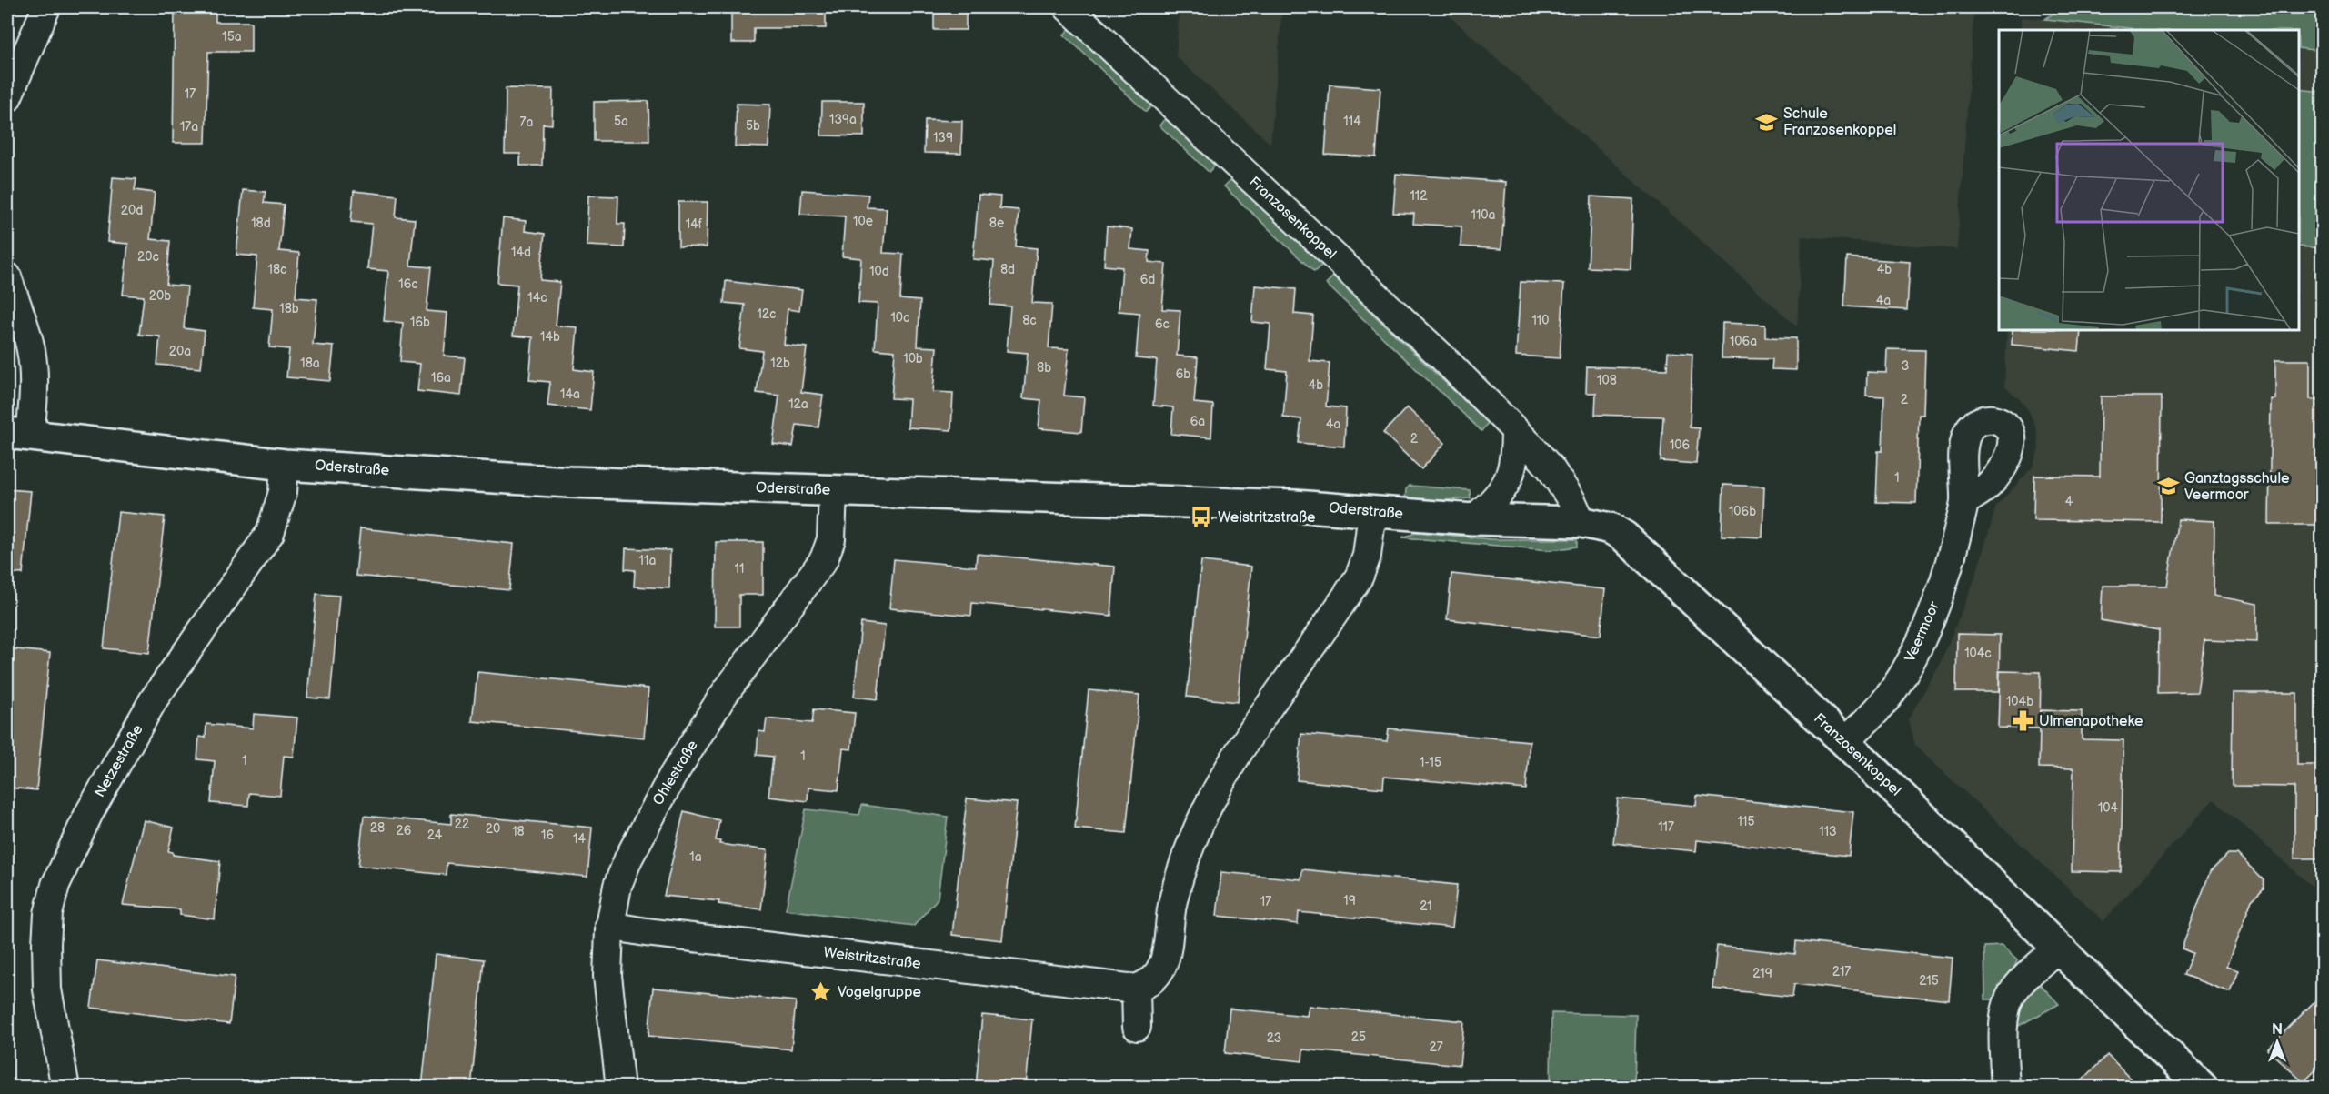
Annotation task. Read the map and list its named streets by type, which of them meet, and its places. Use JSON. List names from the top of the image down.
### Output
{
  "streets": {
    "street": [
      "Franzosenkoppel",
      "Oderstraße",
      "Veermoor",
      "Netzestraße",
      "Ohlestraße",
      "Weistritzstraße"
    ]
  },
  "crossings": [
    ["Franzosenkoppel", "Oderstraße"],
    ["Franzosenkoppel", "Veermoor"],
    ["Oderstraße", "Netzestraße"],
    ["Oderstraße", "Ohlestraße"],
    ["Ohlestraße", "Weistritzstraße"]
  ],
  "places": {
    "school or university": ["Schule Franzosenkoppel", "Ganztagsschule Veermoor"],
    "bus stop": ["Weistritzstraße"],
    "pharmacy": ["Ulmenapotheke"],
    "place": ["Vogelgruppe"]
  },
  "house_numbers": [
    "15a",
    "17",
    "139a",
    "5a",
    "114",
    "7a",
    "5b",
    "17a",
    "139",
    "112",
    "20d",
    "110a",
    "10e",
    "18d",
    "8e",
    "14f",
    "14d",
    "20c",
    "18c",
    "8d",
    "4b",
    "10d",
    "6d",
    "16c",
    "20b",
    "14c",
    "4a",
    "18b",
    "12c",
    "10c",
    "8c",
    "110",
    "16b",
    "6c",
    "14b",
    "106a",
    "20a",
    "10b",
    "18a",
    "12b",
    "3",
    "8b",
    "6b",
    "16a",
    "108",
    "4b",
    "14a",
    "2",
    "12a",
    "6a",
    "4a",
    "2",
    "106",
    "1",
    "4",
    "106b",
    "11a",
    "11",
    "104c",
    "104b",
    "1",
    "1",
    "1-15",
    "104",
    "115",
    "22",
    "117",
    "28",
    "20",
    "26",
    "18",
    "113",
    "24",
    "16",
    "14",
    "1a",
    "19",
    "17",
    "21",
    "217",
    "219",
    "215",
    "25",
    "23",
    "27"
  ],
  "north": "top"
}
